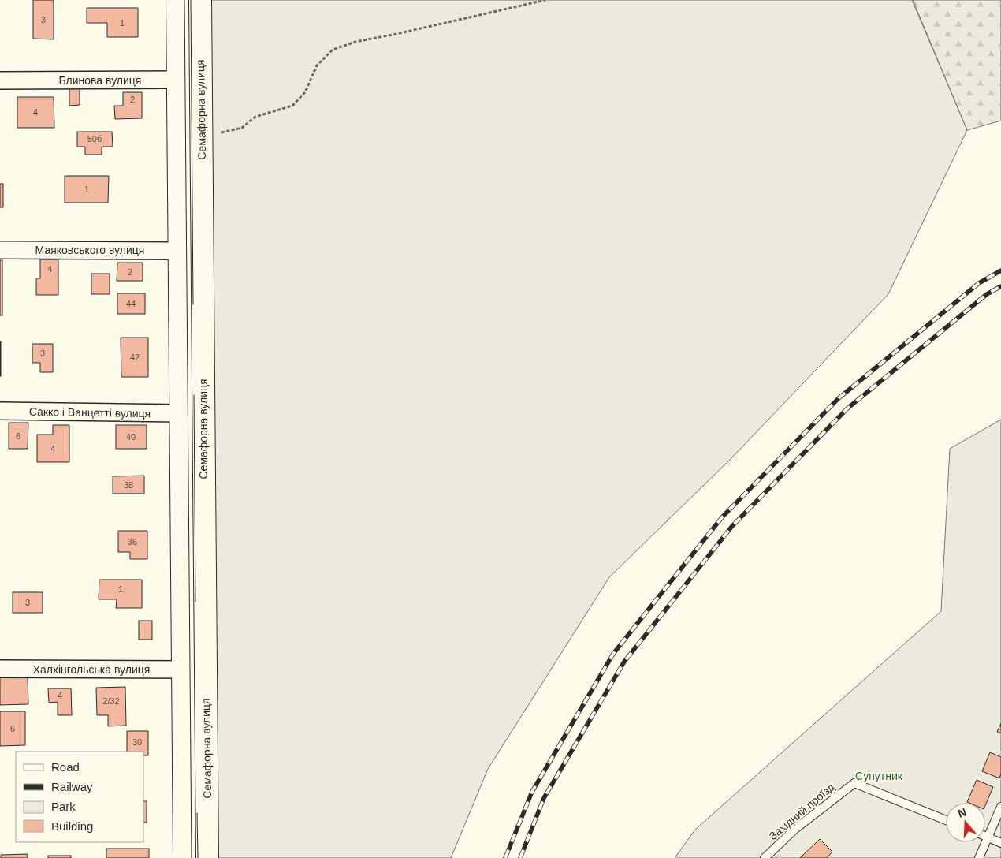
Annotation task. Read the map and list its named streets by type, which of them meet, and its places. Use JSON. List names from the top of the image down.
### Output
{
  "streets": {
    "main road": ["Блинова вулиця", "Семафорна вулиця"],
    "street": ["Маяковського вулиця", "Сакко і Ванцетті вулиця", "Халхінгольська вулиця"],
    "lane": ["Західний проїзд"]
  },
  "crossings": [
    ["Блинова вулиця", "Семафорна вулиця"],
    ["Семафорна вулиця", "Маяковського вулиця"],
    ["Семафорна вулиця", "Сакко і Ванцетті вулиця"],
    ["Семафорна вулиця", "Халхінгольська вулиця"]
  ],
  "parks": ["Супутник"],
  "house_numbers": [
    "3",
    "1",
    "2",
    "4",
    "50б",
    "1",
    "4",
    "2",
    "44",
    "3",
    "42",
    "6",
    "40",
    "4",
    "38",
    "36",
    "1",
    "3",
    "4",
    "2/32",
    "6",
    "30"
  ],
  "legend": [
    "Road",
    "Railway",
    "Park",
    "Building"
  ],
  "north": "top"
}
